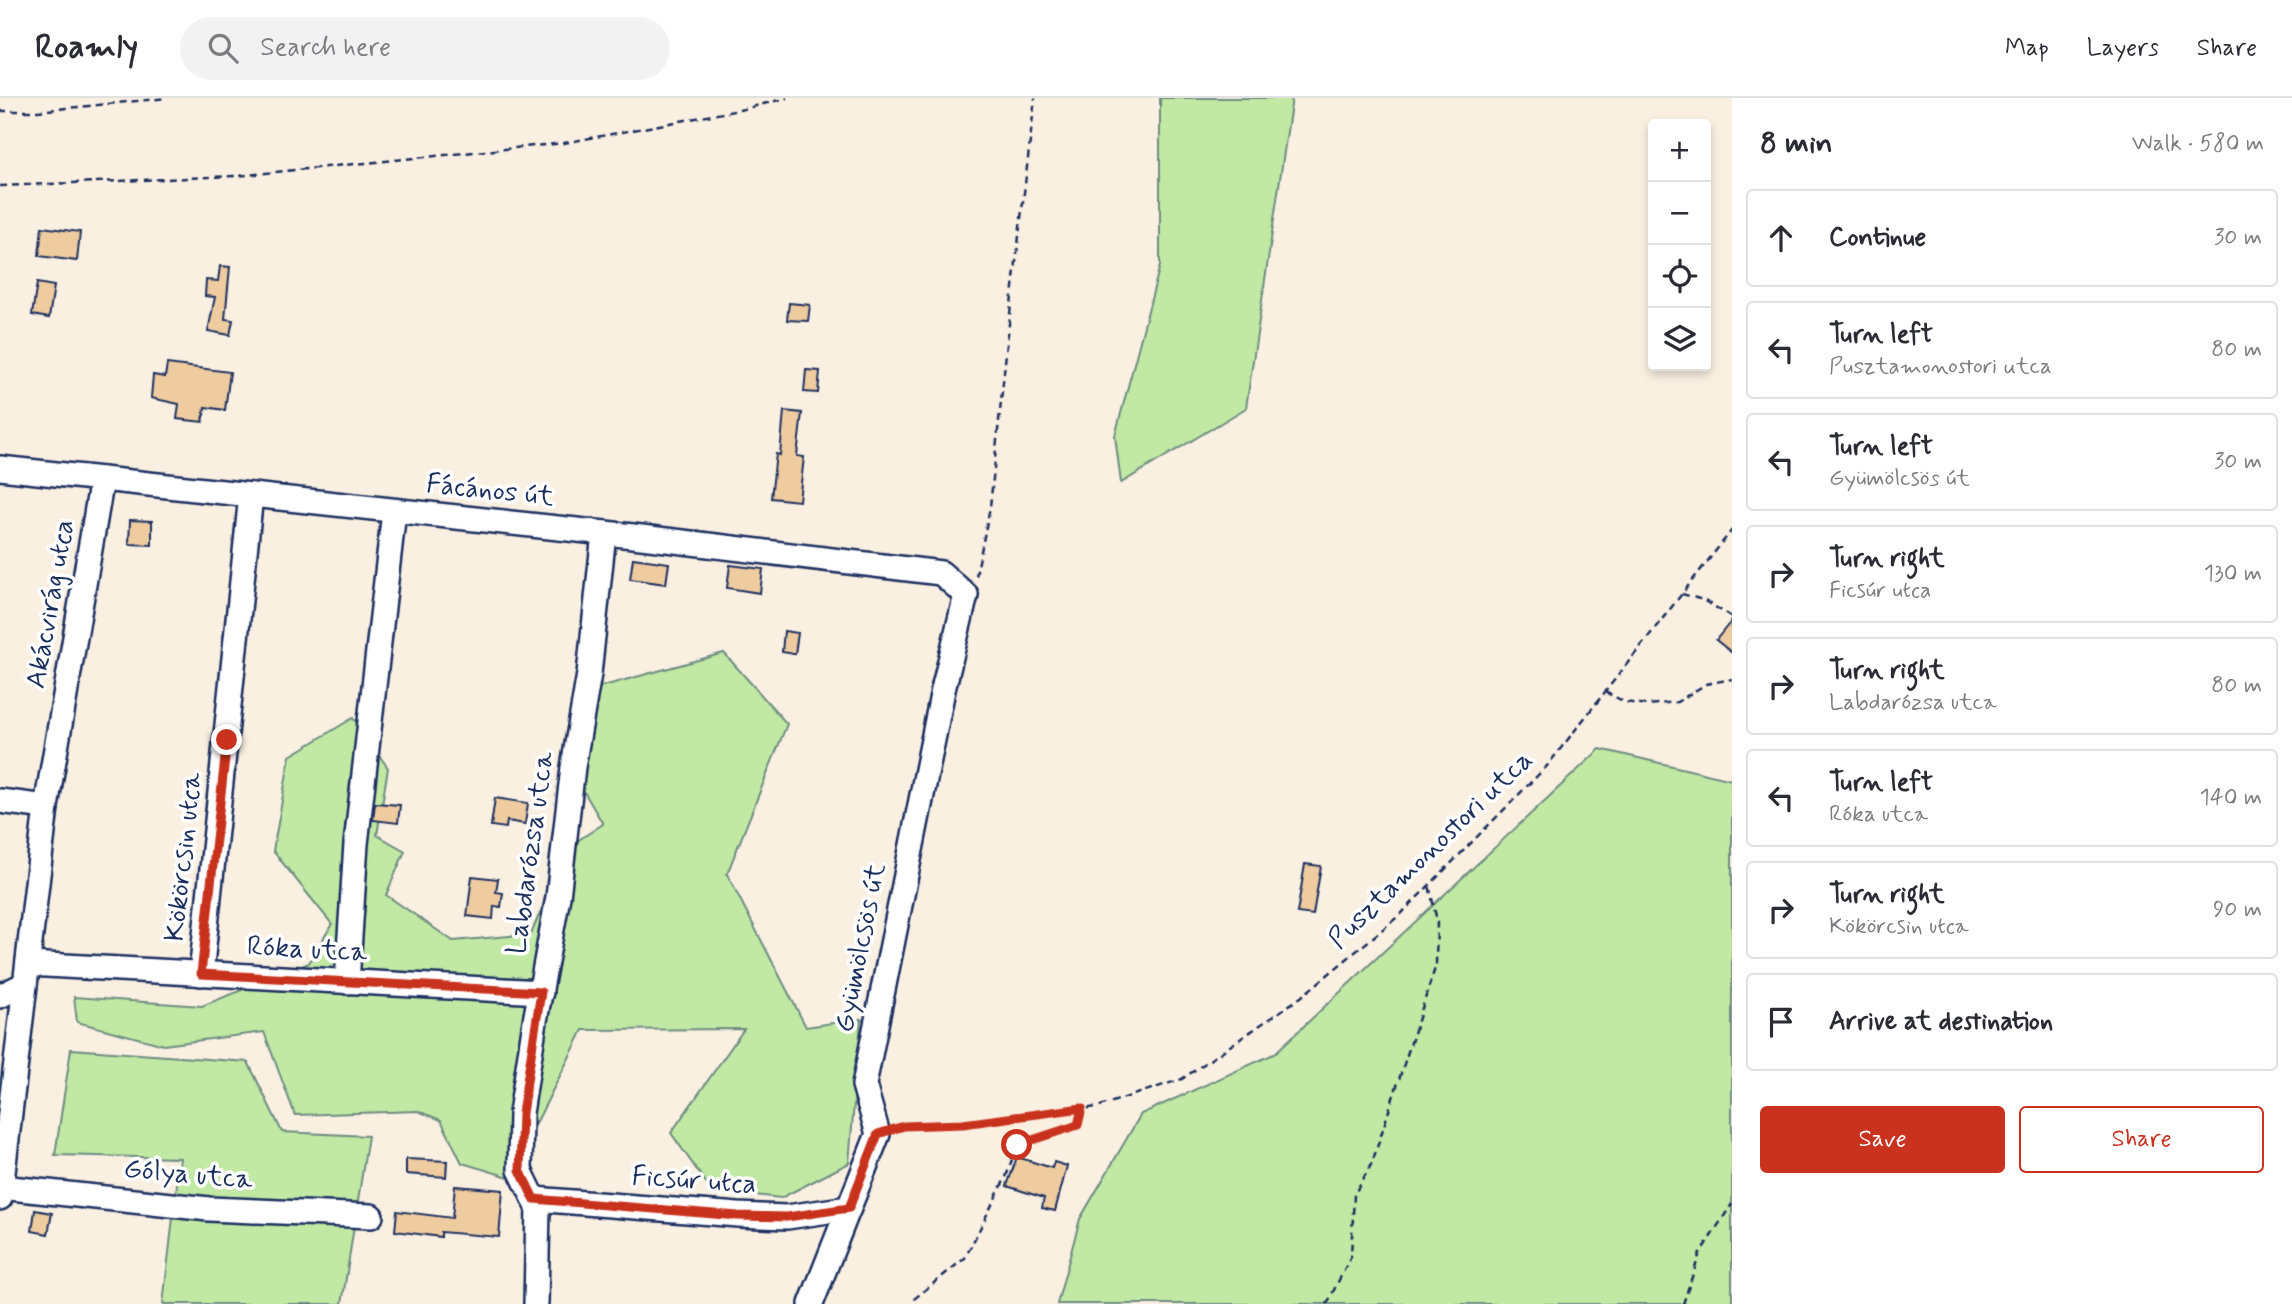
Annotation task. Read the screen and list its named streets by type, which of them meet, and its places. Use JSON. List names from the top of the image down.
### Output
{
  "streets": {
    "street": [
      "Fácános út",
      "Akácvirág utca",
      "Labdarózsa utca",
      "Kökörcsin utca",
      "Gyümölcsös út",
      "Róka utca",
      "Gólya utca",
      "Ficsúr utca"
    ],
    "path": ["Pusztamonostori utca"]
  },
  "crossings": [
    ["Fácános út", "Akácvirág utca"],
    ["Fácános út", "Labdarózsa utca"],
    ["Fácános út", "Kökörcsin utca"],
    ["Fácános út", "Gyümölcsös út"],
    ["Akácvirág utca", "Róka utca"],
    ["Akácvirág utca", "Gólya utca"],
    ["Pusztamonostori utca", "Gyümölcsös út"],
    ["Labdarózsa utca", "Róka utca"],
    ["Labdarózsa utca", "Ficsúr utca"],
    ["Kökörcsin utca", "Róka utca"]
  ],
  "page": {
    "header": "Roamly",
    "search": "Search here",
    "nav": ["Map", "Layers", "Share"],
    "heading": ["8 min", "Walk · 580 m"],
    "map_buttons": ["+", "−"],
    "list": [
      ["Continue", "30 m"],
      ["Turn left", "Pusztamonostori utca", "80 m"],
      ["Turn left", "Gyümölcsös út", "30 m"],
      ["Turn right", "Ficsúr utca", "130 m"],
      ["Turn right", "Labdarózsa utca", "80 m"],
      ["Turn left", "Róka utca", "140 m"],
      ["Turn right", "Kökörcsin utca", "90 m"],
      "Arrive at destination"
    ],
    "buttons": ["Save", "Share"]
  }
}
